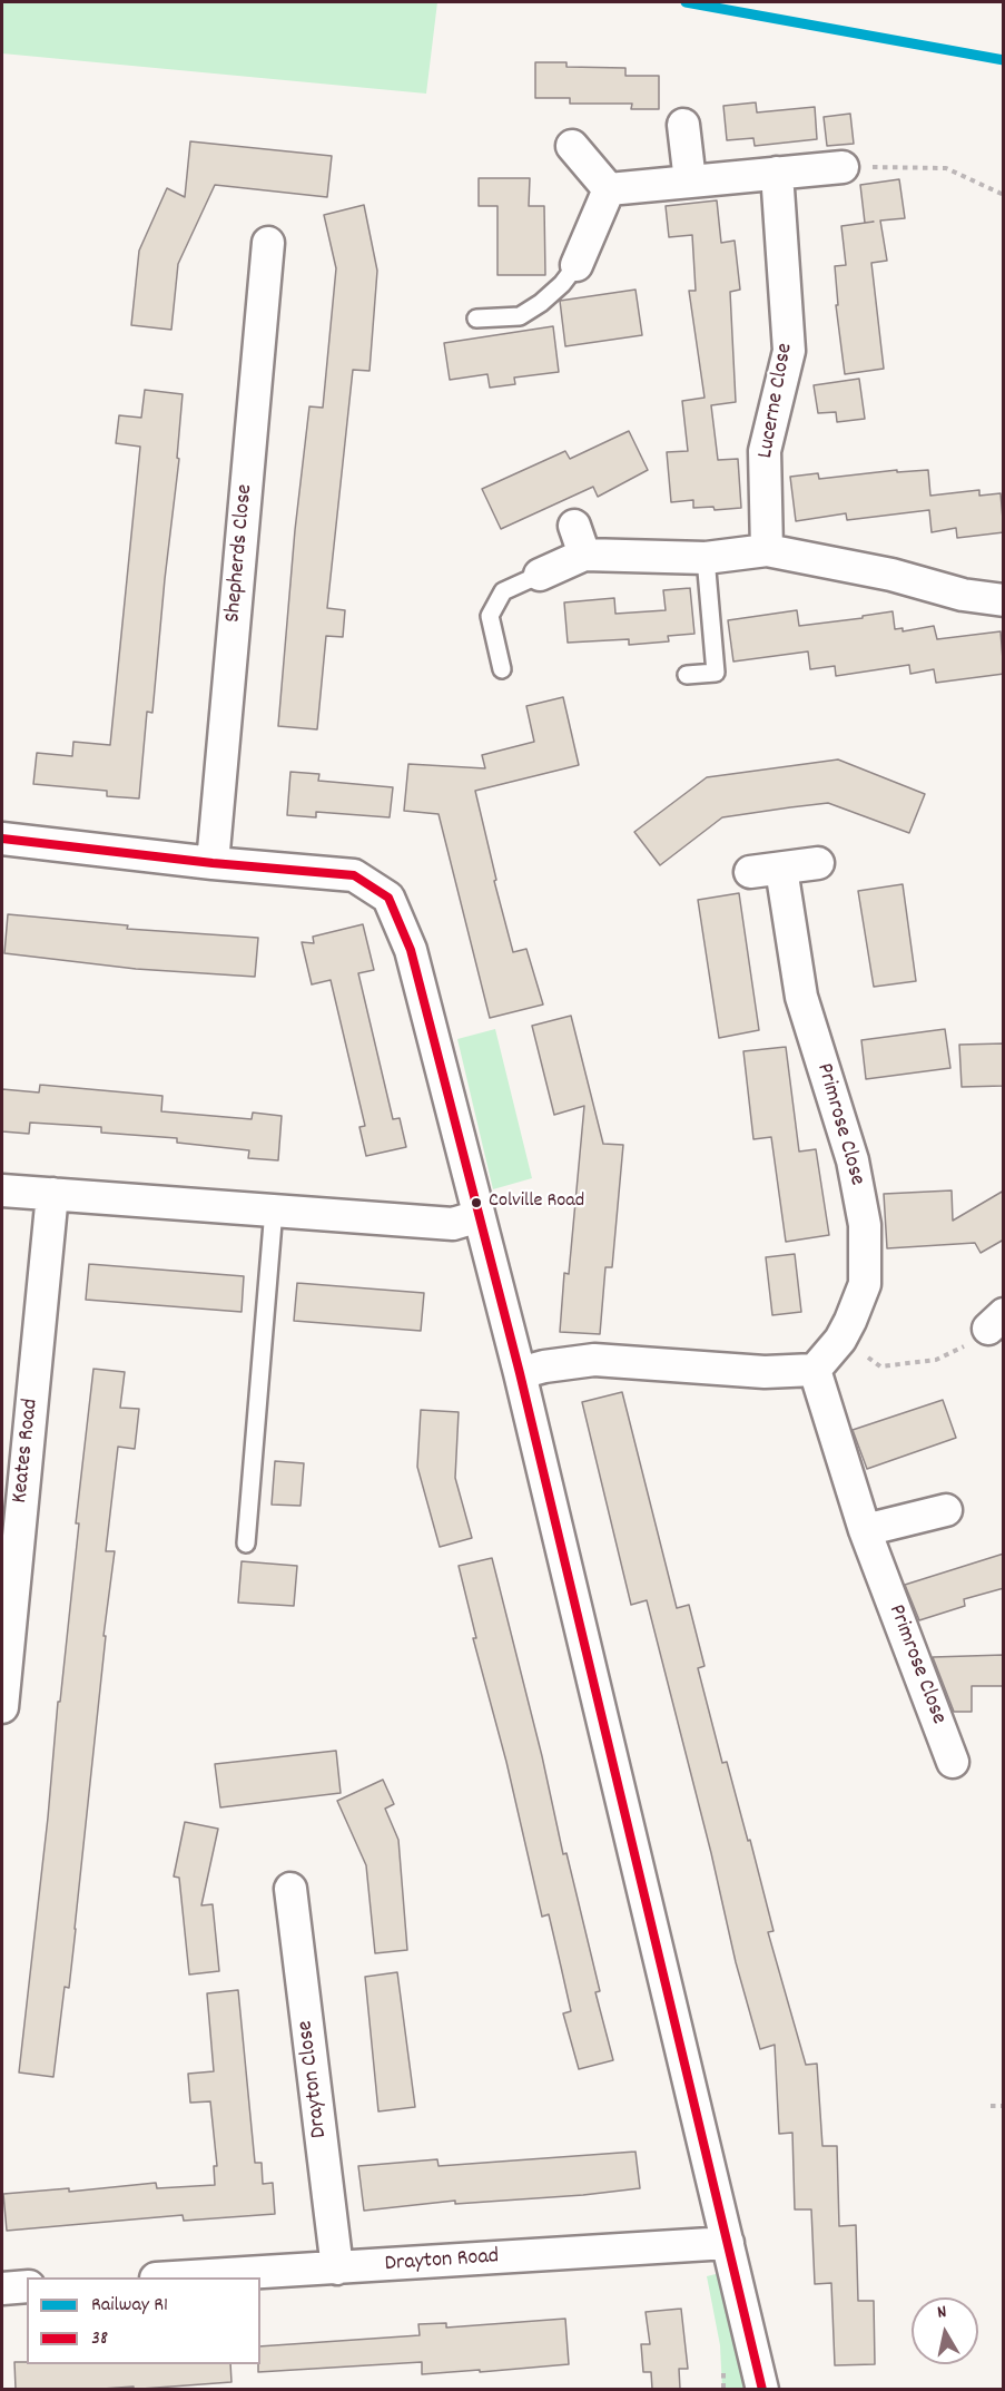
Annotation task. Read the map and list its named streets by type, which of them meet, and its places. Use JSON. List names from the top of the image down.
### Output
{
  "streets": {
    "street": [
      "Lucerne Close",
      "Shepherds Close",
      "Primrose Close",
      "Keates Road",
      "Drayton Close",
      "Drayton Road"
    ]
  },
  "crossings": [
    ["Drayton Close", "Drayton Road"]
  ],
  "places": ["Colville Road"],
  "lines": ["rail line R1", "transit line 38"],
  "legend": ["Railway R1", "38"],
  "north": "top"
}
